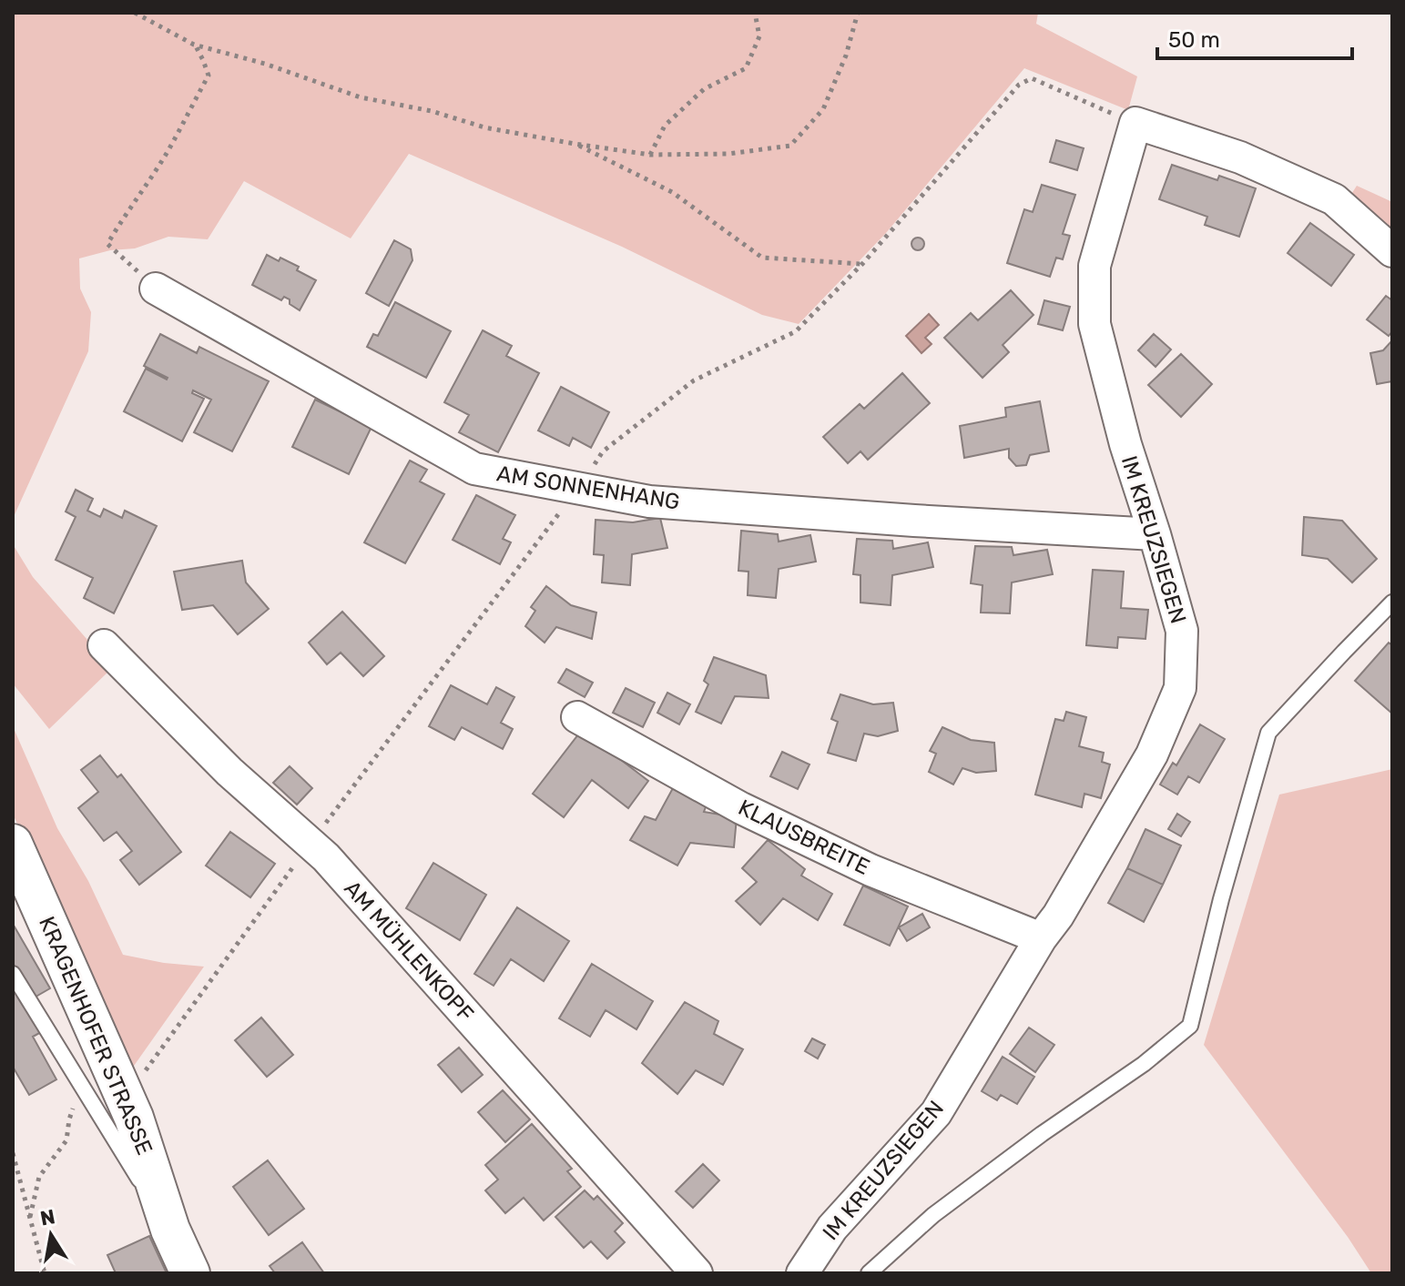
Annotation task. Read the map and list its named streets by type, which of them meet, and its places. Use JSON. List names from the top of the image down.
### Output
{
  "streets": {
    "street": [
      "AM SONNENHANG",
      "IM KREUZSIEGEN",
      "KLAUSBREITE",
      "AM MÜHLENKOPF",
      "KRAGENHOFER STRASSE"
    ]
  },
  "crossings": [
    ["AM SONNENHANG", "IM KREUZSIEGEN"],
    ["IM KREUZSIEGEN", "KLAUSBREITE"]
  ],
  "scale_bar": "50 m",
  "north": "top"
}
